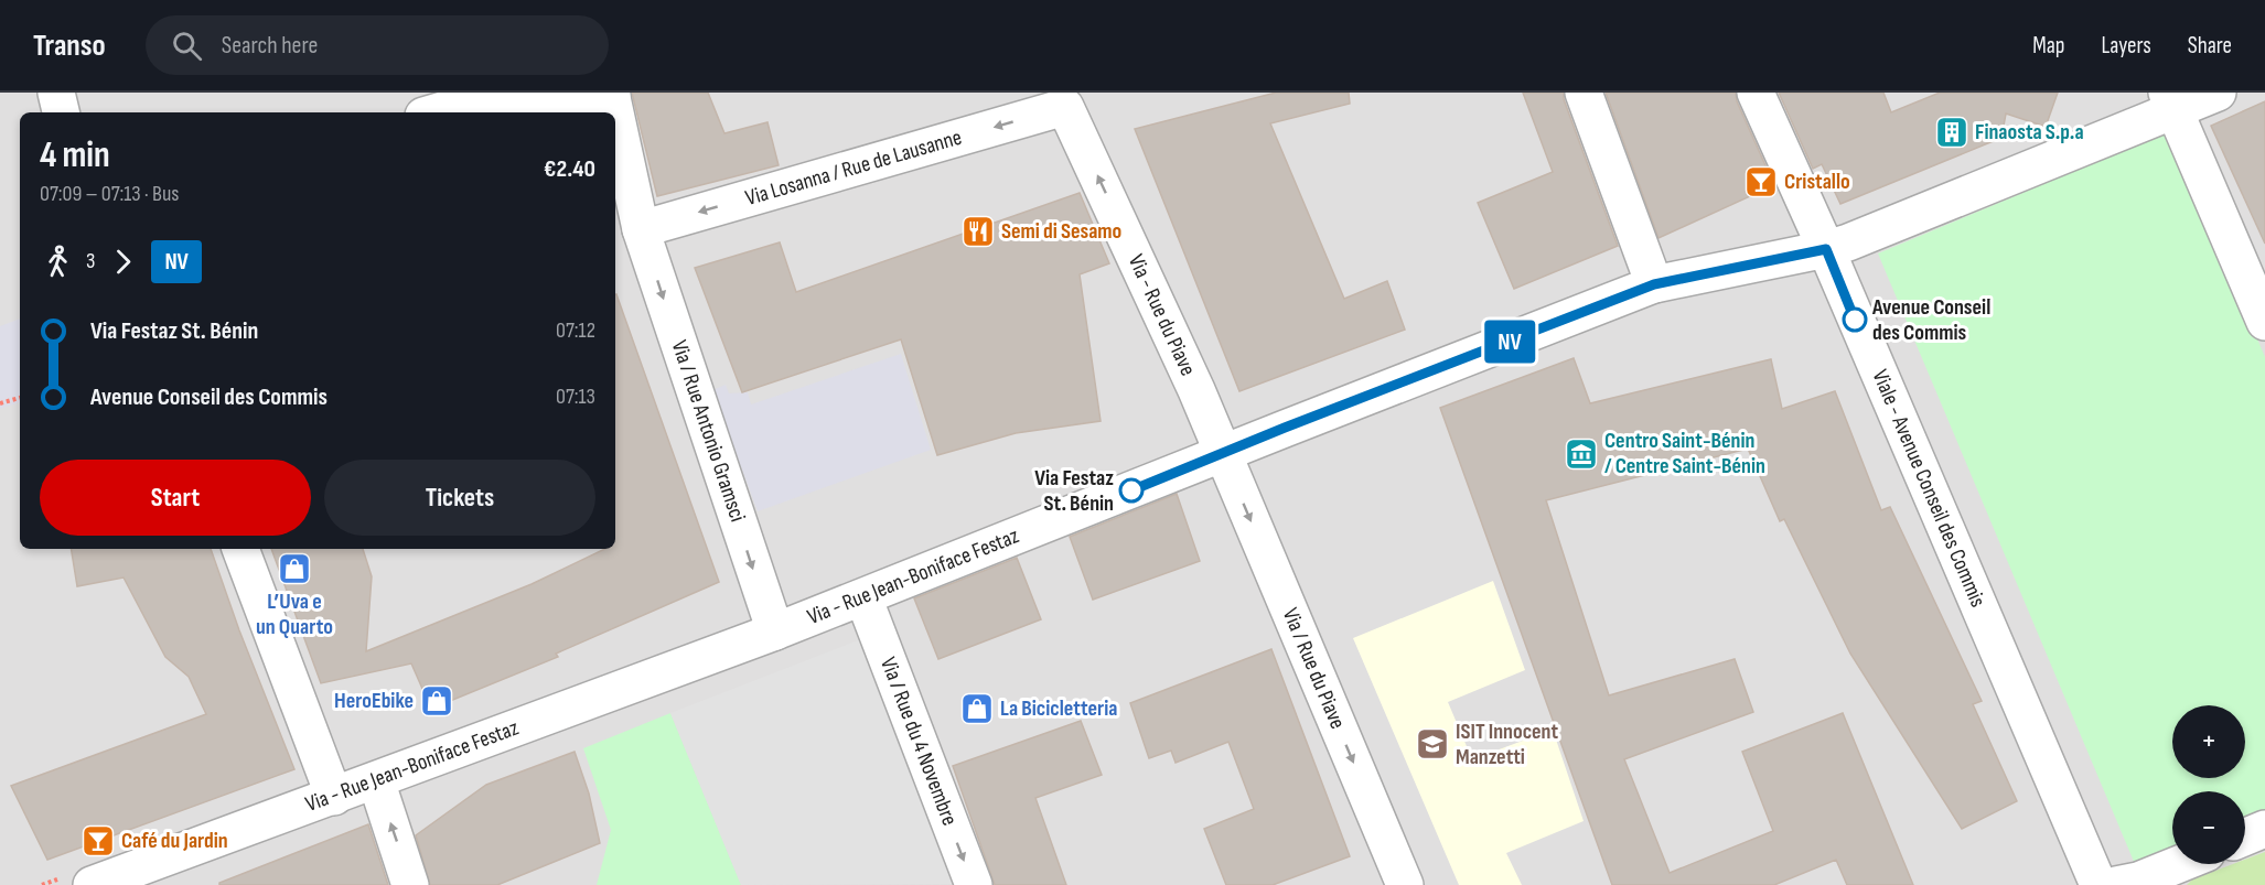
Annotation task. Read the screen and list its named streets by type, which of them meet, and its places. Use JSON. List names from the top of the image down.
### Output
{
  "streets": {
    "street": [
      "Via Losanna / Rue de Lausanne",
      "Via - Rue du Piave",
      "Via / Rue Antonio Gramsci",
      "Viale - Avenue Conseil des Commis",
      "Via - Rue Jean-Boniface Festaz",
      "Via / Rue du Piave",
      "Via / Rue du 4 Novembre"
    ]
  },
  "crossings": [
    ["Via Losanna / Rue de Lausanne", "Via - Rue du Piave"],
    ["Via Losanna / Rue de Lausanne", "Via / Rue Antonio Gramsci"],
    ["Via - Rue du Piave", "Via - Rue Jean-Boniface Festaz"],
    ["Via - Rue du Piave", "Via / Rue du Piave"],
    ["Via / Rue Antonio Gramsci", "Via - Rue Jean-Boniface Festaz"],
    ["Viale - Avenue Conseil des Commis", "Via - Rue Jean-Boniface Festaz"],
    ["Via - Rue Jean-Boniface Festaz", "Via / Rue du Piave"],
    ["Via - Rue Jean-Boniface Festaz", "Via / Rue du 4 Novembre"]
  ],
  "one_way": [
    "Via Losanna / Rue de Lausanne",
    "Via - Rue du Piave",
    "Via / Rue Antonio Gramsci",
    "Via / Rue du Piave",
    "Via / Rue du 4 Novembre"
  ],
  "places": {
    "building": ["Finaosta S.p.a"],
    "bar": ["Cristallo", "Café du Jardin"],
    "restaurant": ["Semi di Sesamo"],
    "other": ["Avenue Conseil des Commis", "Via Festaz St. Bénin"],
    "museum": ["Centro Saint-Bénin / Centre Saint-Bénin"],
    "shop": ["L’Uva e un Quarto", "HeroEbike", "La Bicicletteria"],
    "school or university": ["ISIT Innocent Manzetti"]
  },
  "lines": ["bus line NV"],
  "page": {
    "header": "Transo",
    "search": "Search here",
    "nav": ["Map", "Layers", "Share"],
    "on_map": "NV",
    "heading": ["4 min", "07:09 – 07:13 · Bus", "€2.40"],
    "legs": ["3", "NV"],
    "list": [
      {
        "name": "Via Festaz St. Bénin",
        "value": "07:12"
      },
      {
        "name": "Avenue Conseil des Commis",
        "value": "07:13"
      }
    ],
    "buttons": ["Start", "Tickets"],
    "map_buttons": ["+", "−"]
  }
}
